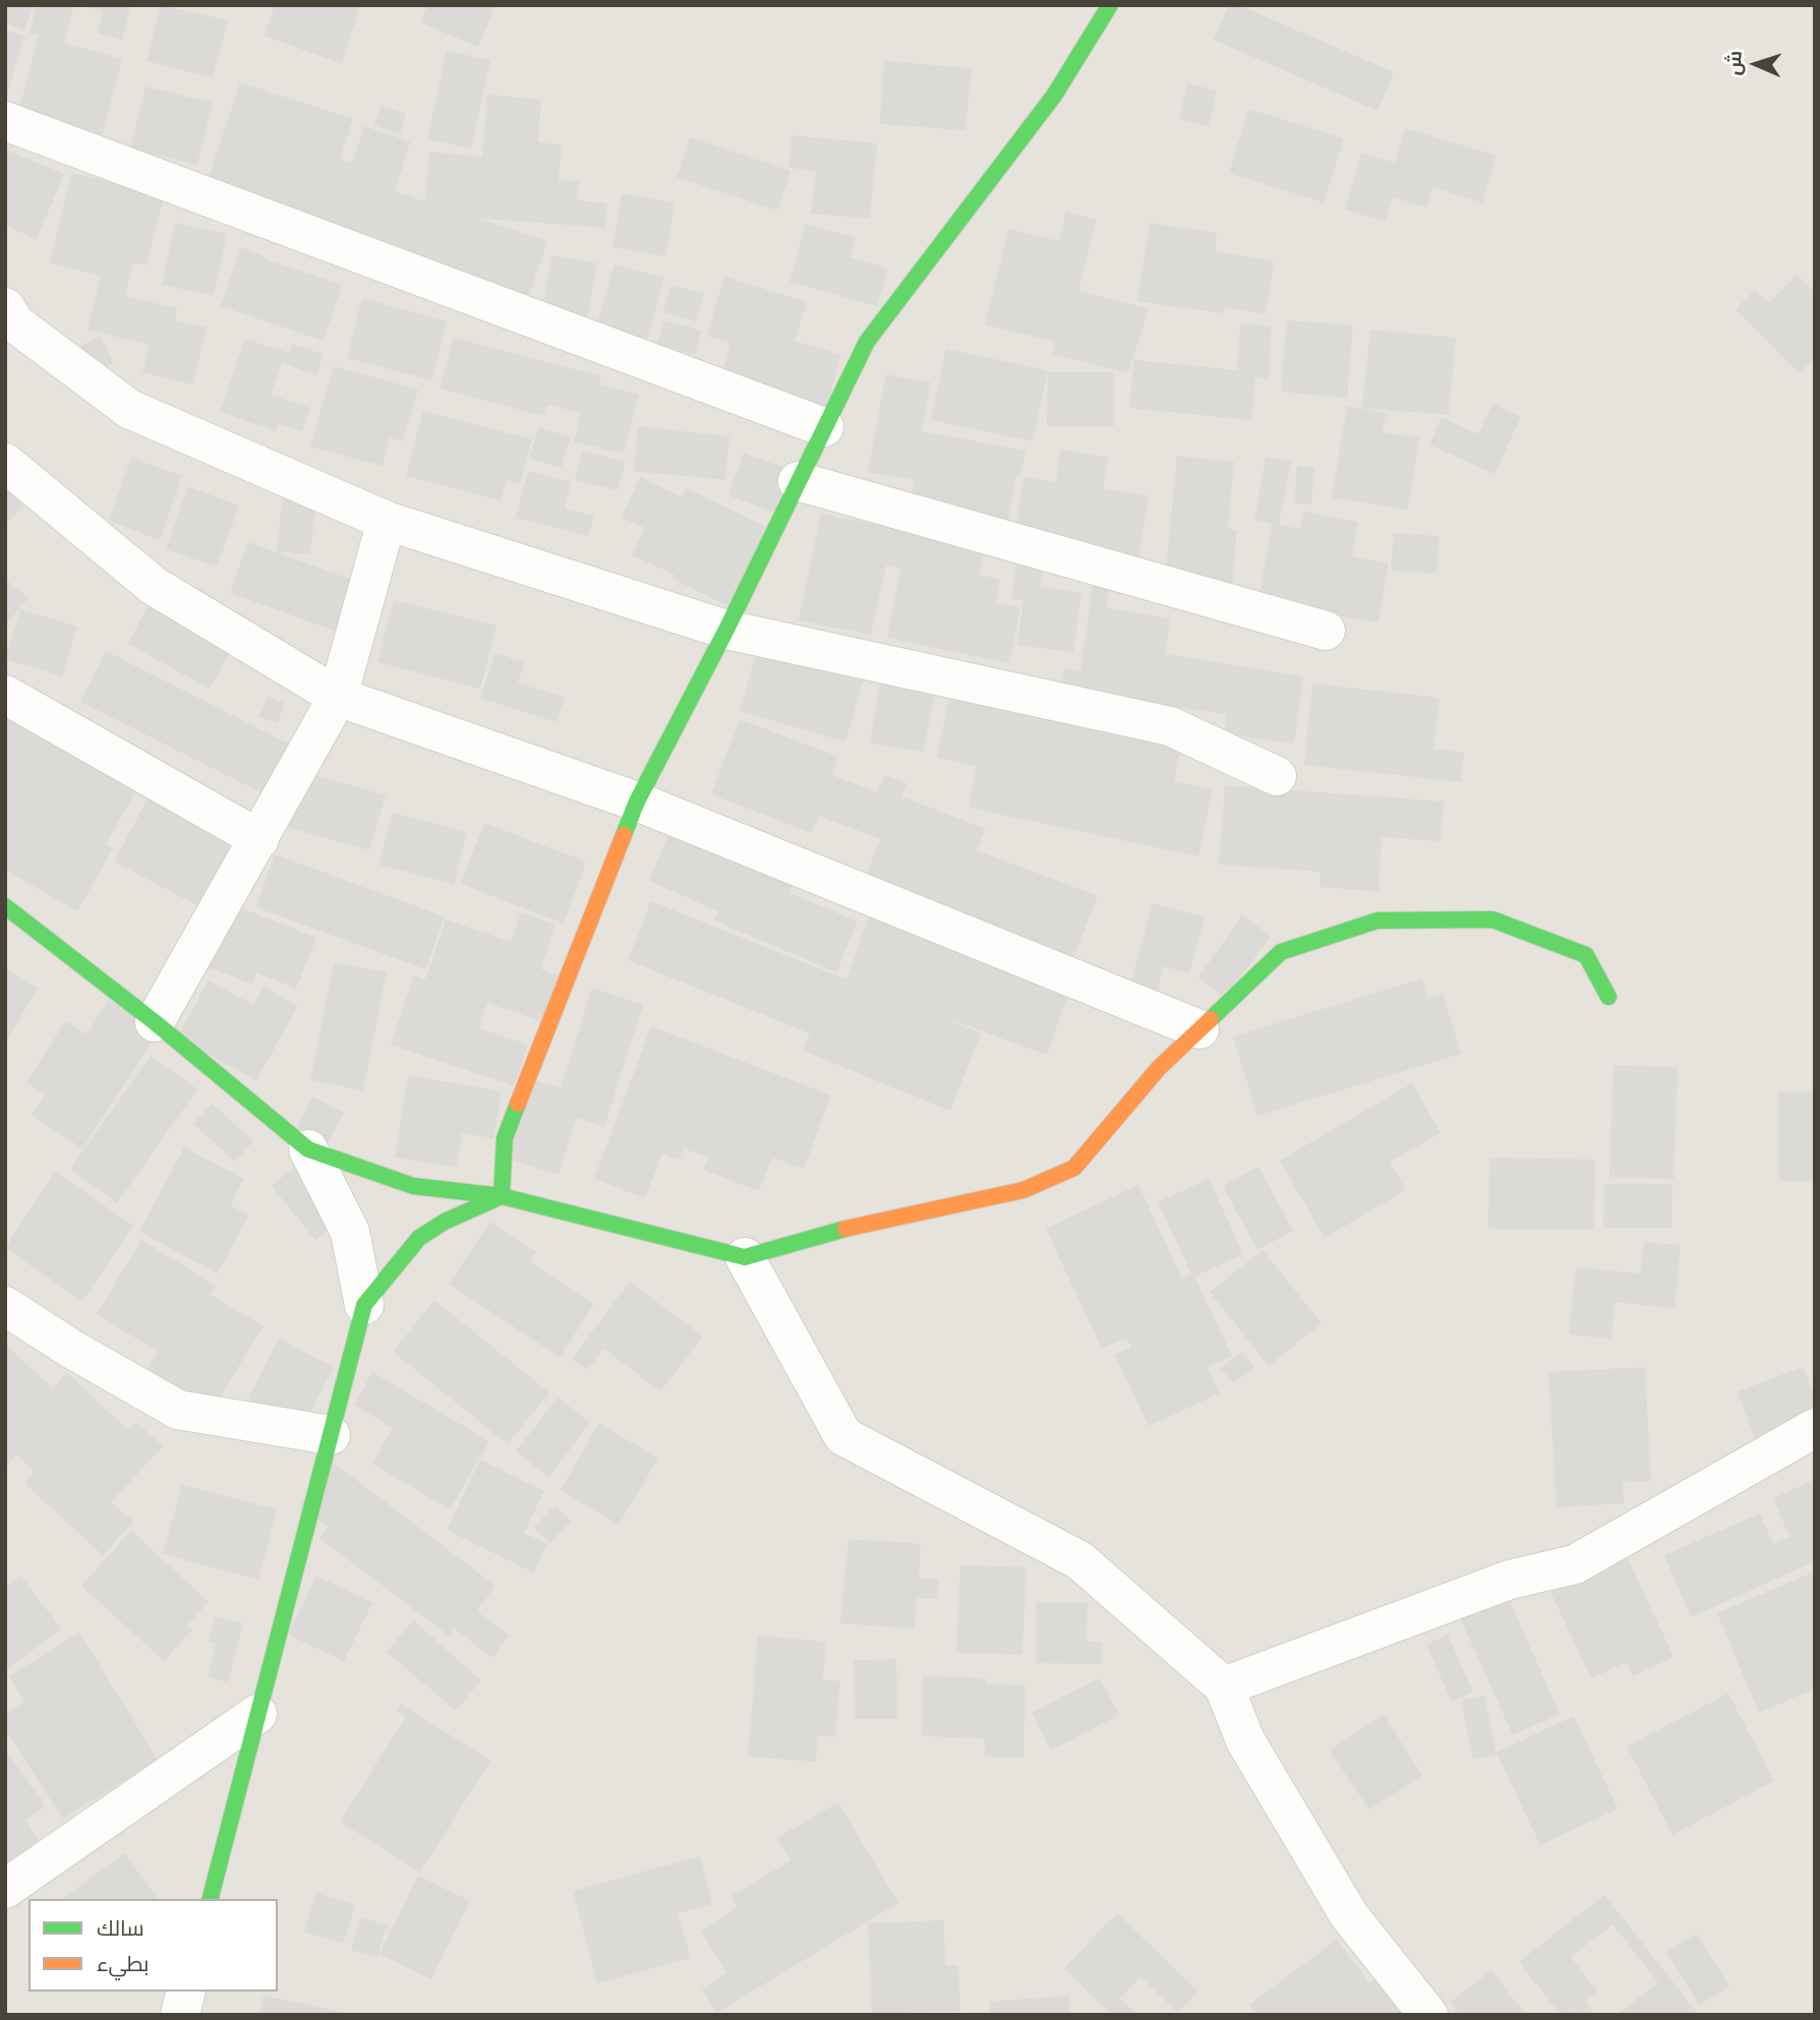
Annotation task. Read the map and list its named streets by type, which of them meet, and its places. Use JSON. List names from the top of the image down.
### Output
{
  "legend": ["سالك", "بطيء"],
  "north": "left"
}
